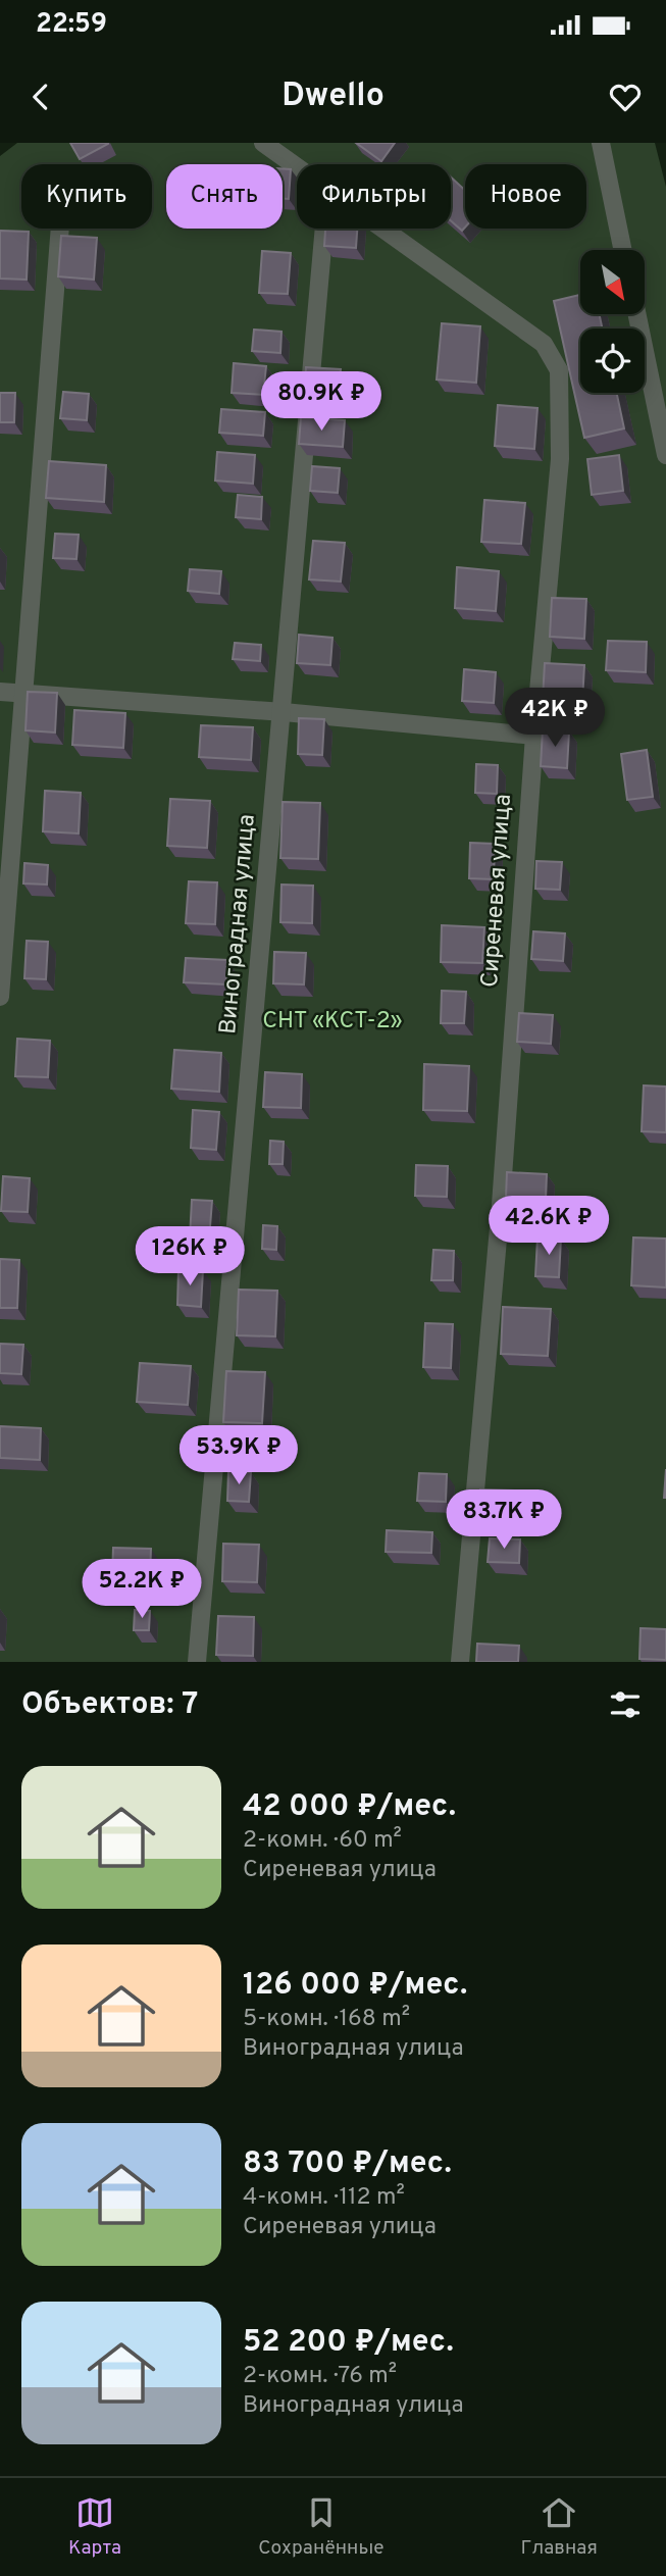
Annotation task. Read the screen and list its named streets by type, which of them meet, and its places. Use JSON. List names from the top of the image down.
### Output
{
  "streets": {
    "street": ["Сиреневая улица", "Виноградная улица"]
  },
  "parks": ["СНТ «КСТ-2»"],
  "north": "bottom right",
  "page": {
    "status": "22:59",
    "header": "Dwello",
    "chip": [
      "Купить",
      "Снять",
      "Фильтры",
      "Новое"
    ],
    "price": [
      "80.9K ₽",
      "42K ₽",
      "42.6K ₽",
      "126K ₽",
      "53.9K ₽",
      "83.7K ₽",
      "52.2K ₽"
    ],
    "heading": "Объектов: 7",
    "list": [
      {
        "name": "42 000 ₽/мес.",
        "note": "2-комн. · 60 m² · Сиреневая улица"
      },
      {
        "name": "126 000 ₽/мес.",
        "note": "5-комн. · 168 m² · Виноградная улица"
      },
      {
        "name": "83 700 ₽/мес.",
        "note": "4-комн. · 112 m² · Сиреневая улица"
      },
      {
        "name": "52 200 ₽/мес.",
        "note": "2-комн. · 76 m² · Виноградная улица"
      }
    ],
    "tabs": ["Карта", "Сохранённые", "Главная"]
  }
}
